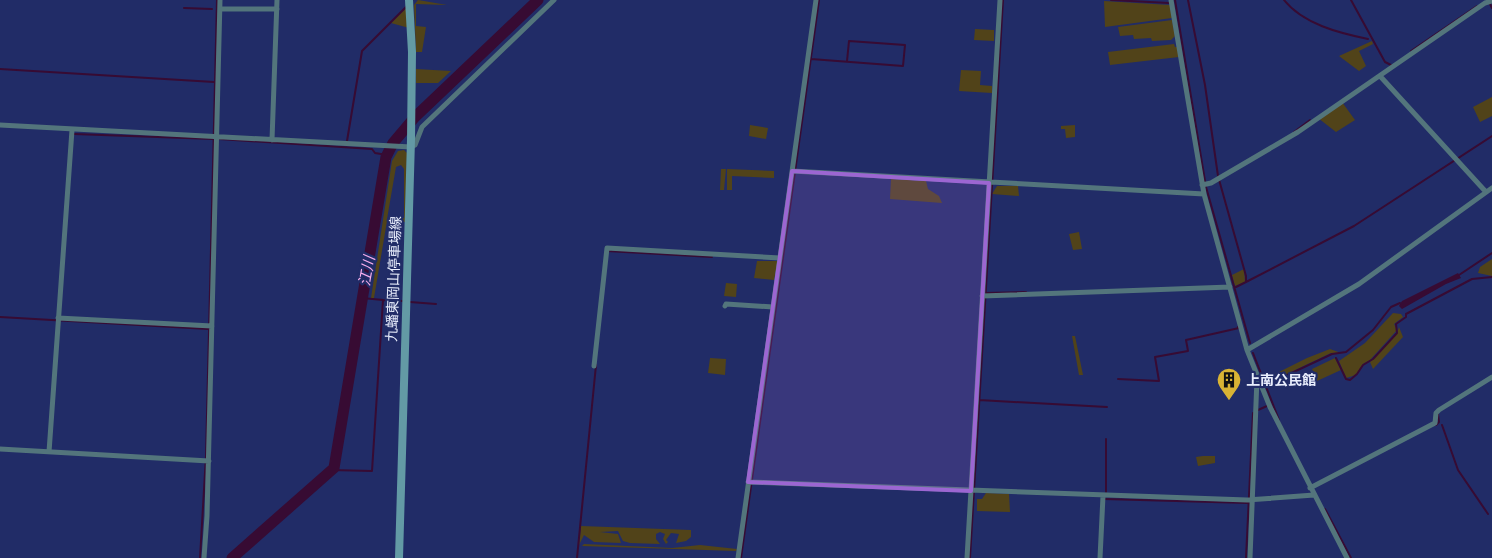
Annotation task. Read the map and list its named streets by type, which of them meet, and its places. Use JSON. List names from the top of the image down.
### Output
{
  "streets": {
    "main road": ["九蟠東岡山停車場線"]
  },
  "water": ["江川"],
  "places": {
    "building": ["上南公民館"]
  }
}
